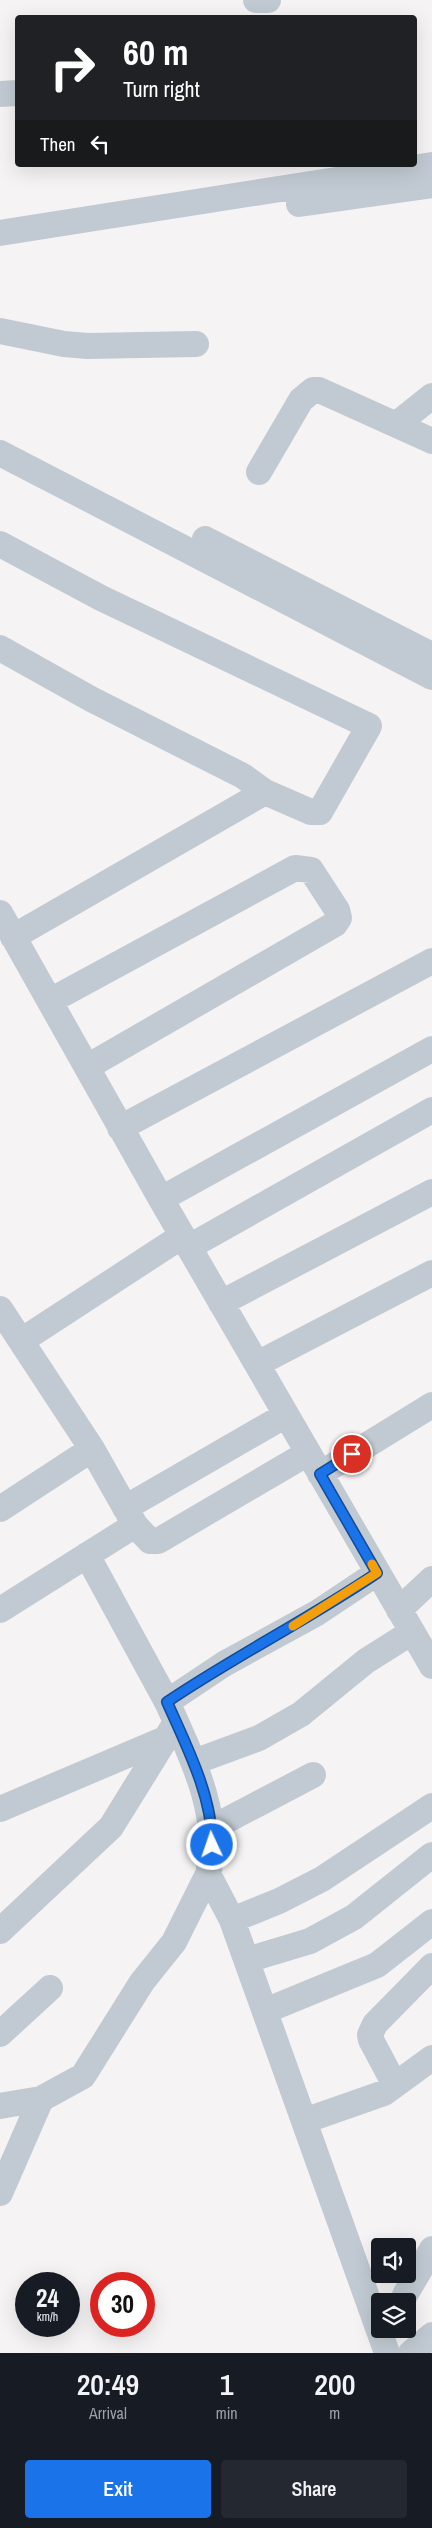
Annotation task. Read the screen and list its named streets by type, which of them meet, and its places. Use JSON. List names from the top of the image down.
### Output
{
  "page": {
    "turn": ["60 m", "Turn right"],
    "then": "Then",
    "speed": "24 km/h",
    "limit": "30",
    "eta": [
      "20:49",
      "Arrival",
      "1",
      "min",
      "200",
      "m"
    ],
    "buttons": ["Exit", "Share"]
  }
}
